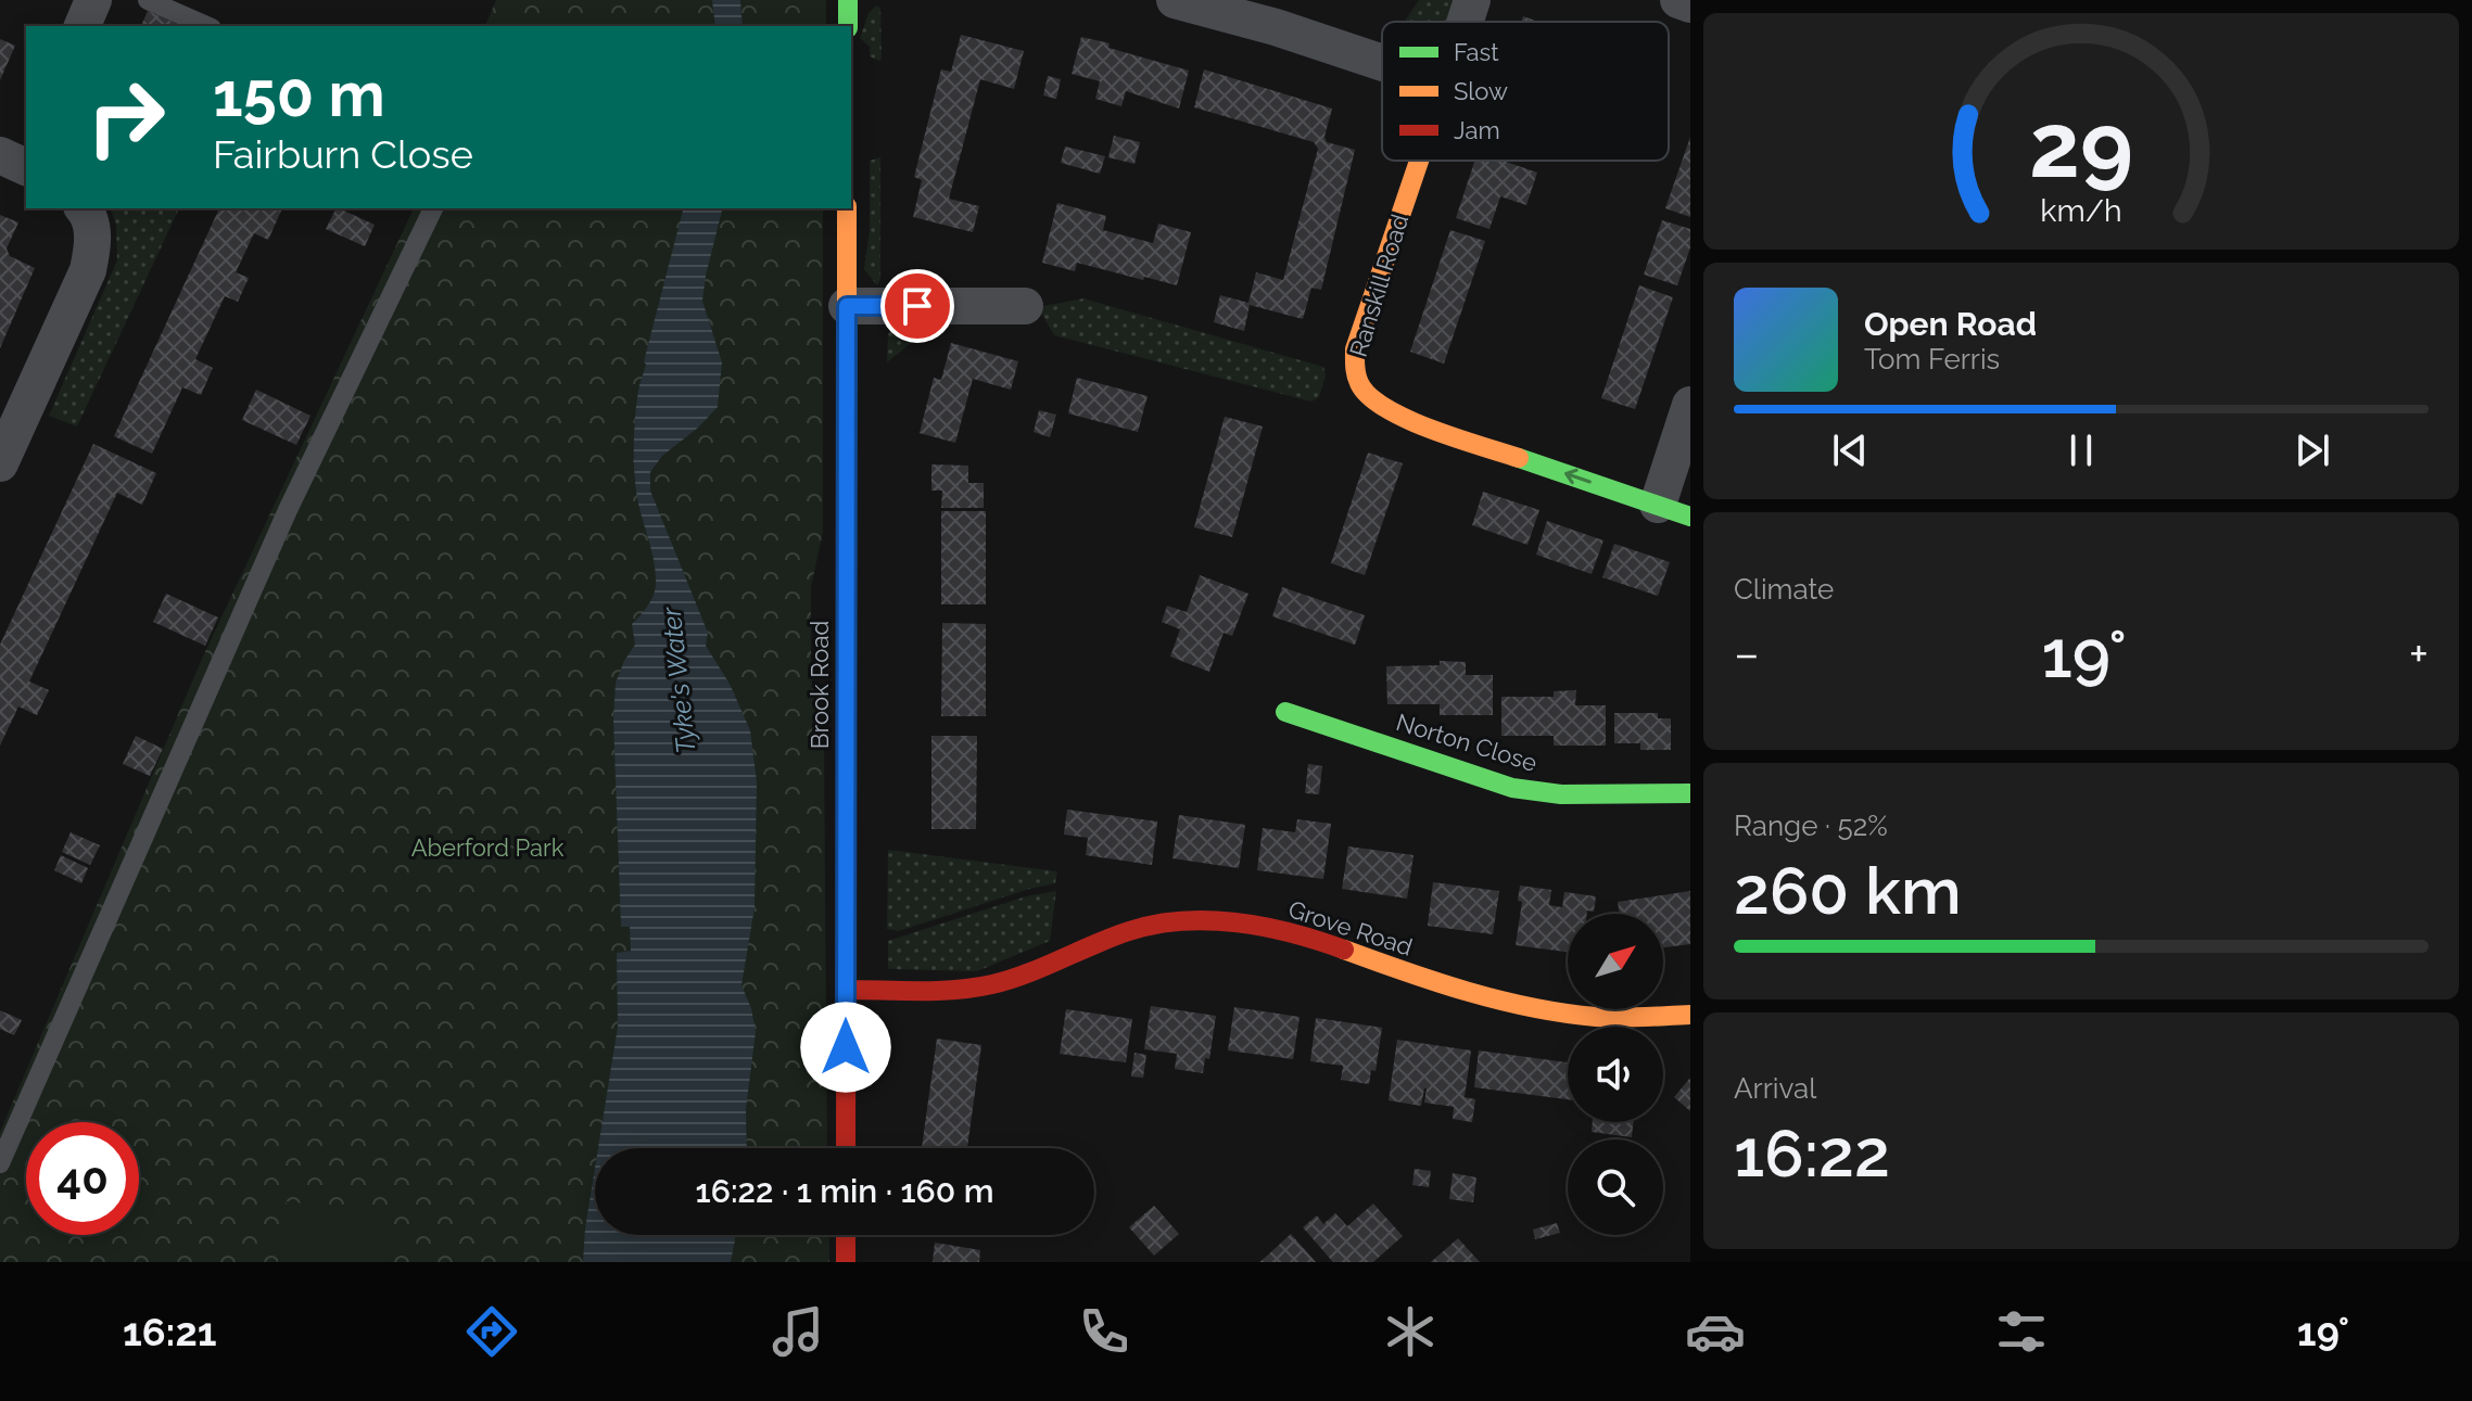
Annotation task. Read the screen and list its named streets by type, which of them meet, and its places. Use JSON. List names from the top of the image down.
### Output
{
  "streets": {
    "street": [
      "Ranskill Road",
      "Brook Road",
      "Norton Close",
      "Grove Road"
    ]
  },
  "crossings": [
    ["Brook Road", "Grove Road"]
  ],
  "water": ["Tyke's Water"],
  "parks": ["Aberford Park"],
  "legend": ["Fast", "Slow", "Jam"],
  "north": "top right",
  "page": {
    "turn": ["150 m", "Fairburn Close"],
    "song": ["Open Road", "Tom Ferris"],
    "tile": [
      "Climate",
      ["Range · 52%", "260 km"],
      ["Arrival", "16:22"]
    ],
    "heat": ["−", "19°", "+"],
    "limit": "40",
    "trip": "16:22 · 1 min · 160 m",
    "tabs": ["16:21", "19°"],
    "gauge": ["29", "km/h"]
  }
}
